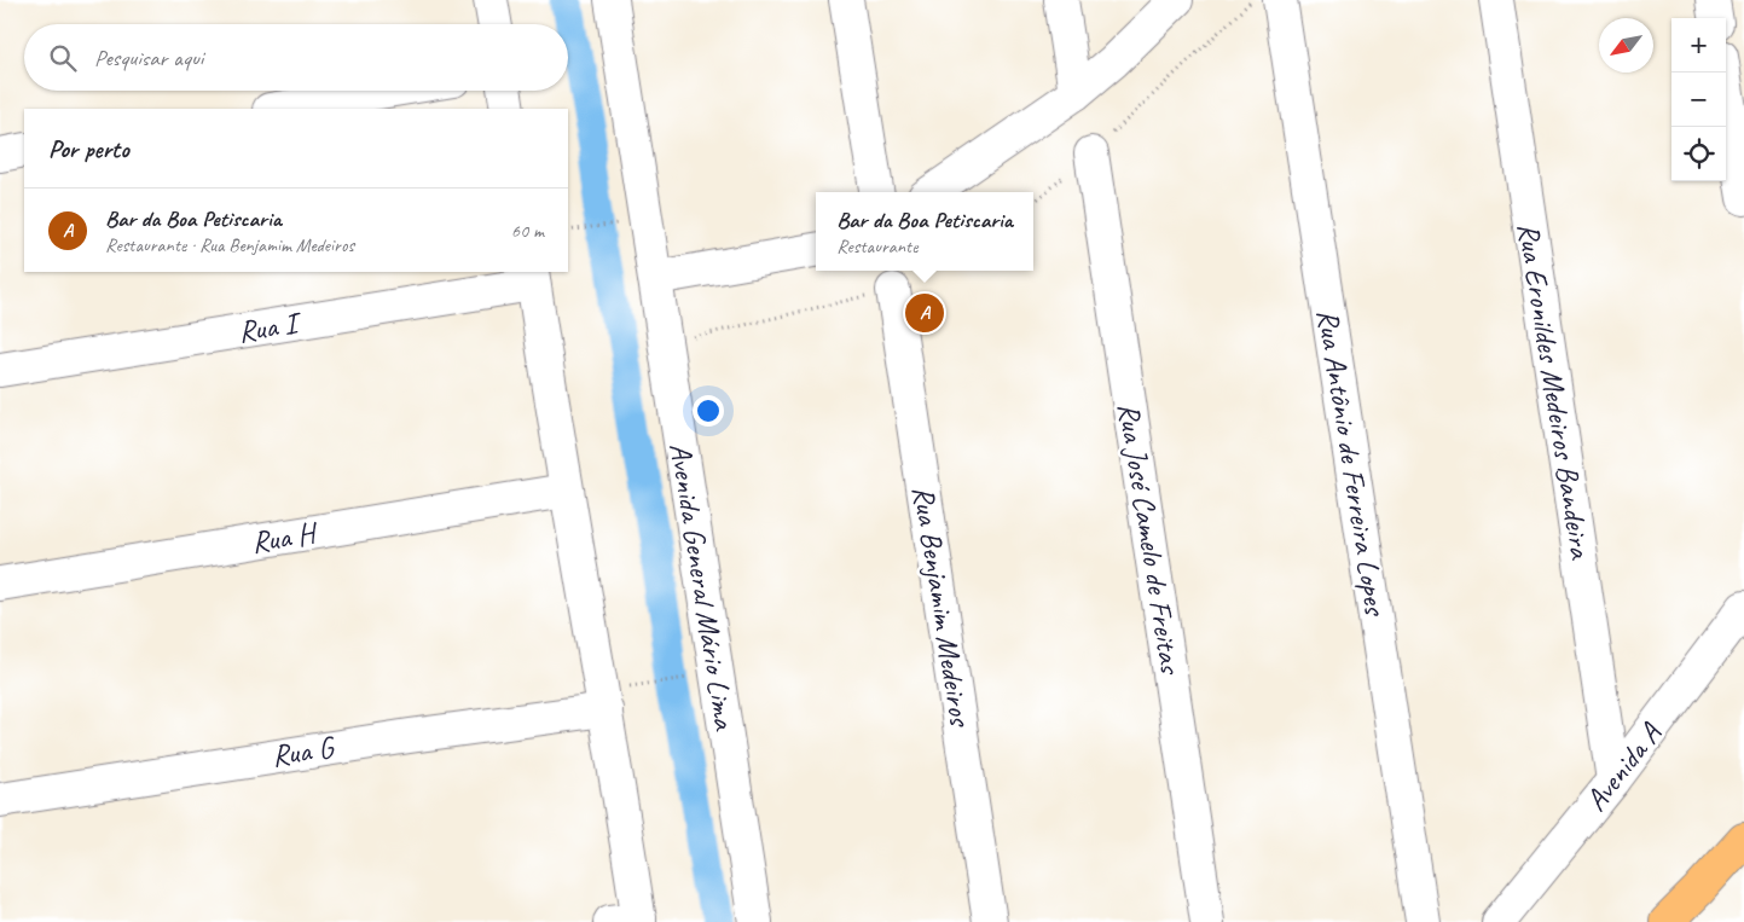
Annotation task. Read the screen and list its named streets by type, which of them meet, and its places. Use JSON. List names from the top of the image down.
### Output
{
  "streets": {
    "street": [
      "Rua I",
      "Rua Eronildes Medeiros Bandeira",
      "Rua Antônio de Ferreira Lopes",
      "Rua H",
      "Rua José Camelo de Freitas",
      "Avenida General Mário Lima",
      "Rua Benjamim Medeiros",
      "Rua G",
      "Avenida A"
    ]
  },
  "crossings": [
    ["Rua Eronildes Medeiros Bandeira", "Avenida A"]
  ],
  "north": "bottom left",
  "page": {
    "map_buttons": ["+", "−"],
    "search": "Pesquisar aqui",
    "heading": "Por perto",
    "list": [
      {
        "mark": "A",
        "name": "Bar da Boa Petiscaria",
        "note": "Restaurante · Rua Benjamim Medeiros",
        "value": "60 m"
      }
    ],
    "popup": ["Bar da Boa Petiscaria", "Restaurante"],
    "pins": "A"
  }
}
